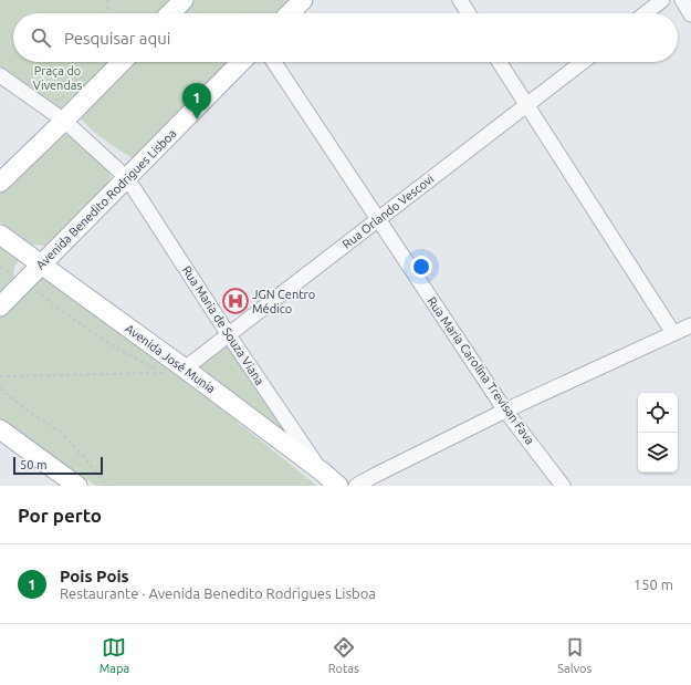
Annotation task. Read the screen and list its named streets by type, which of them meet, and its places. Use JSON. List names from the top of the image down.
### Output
{
  "streets": {
    "main road": ["Avenida Benedito Rodrigues Lisboa", "Avenida José Munia"],
    "street": ["Rua Orlando Vescovi", "Rua Maria de Souza Viana", "Rua Maria Carolina Trevisan Fava"]
  },
  "crossings": [
    ["Avenida Benedito Rodrigues Lisboa", "Rua Maria de Souza Viana"],
    ["Avenida Benedito Rodrigues Lisboa", "Avenida José Munia"],
    ["Rua Orlando Vescovi", "Rua Maria de Souza Viana"],
    ["Rua Orlando Vescovi", "Avenida José Munia"],
    ["Rua Orlando Vescovi", "Rua Maria Carolina Trevisan Fava"],
    ["Rua Maria de Souza Viana", "Avenida José Munia"]
  ],
  "parks": ["Praça do Vivendas"],
  "places": {
    "hospital": ["JGN Centro Médico"]
  },
  "scale_bar": "50 m",
  "page": {
    "search": "Pesquisar aqui",
    "pins": "1",
    "scale": "50 m",
    "heading": "Por perto",
    "list": [
      {
        "mark": "1",
        "name": "Pois Pois",
        "note": "Restaurante · Avenida Benedito Rodrigues Lisboa",
        "value": "150 m"
      }
    ],
    "nav": ["Mapa", "Rotas", "Salvos"]
  }
}
